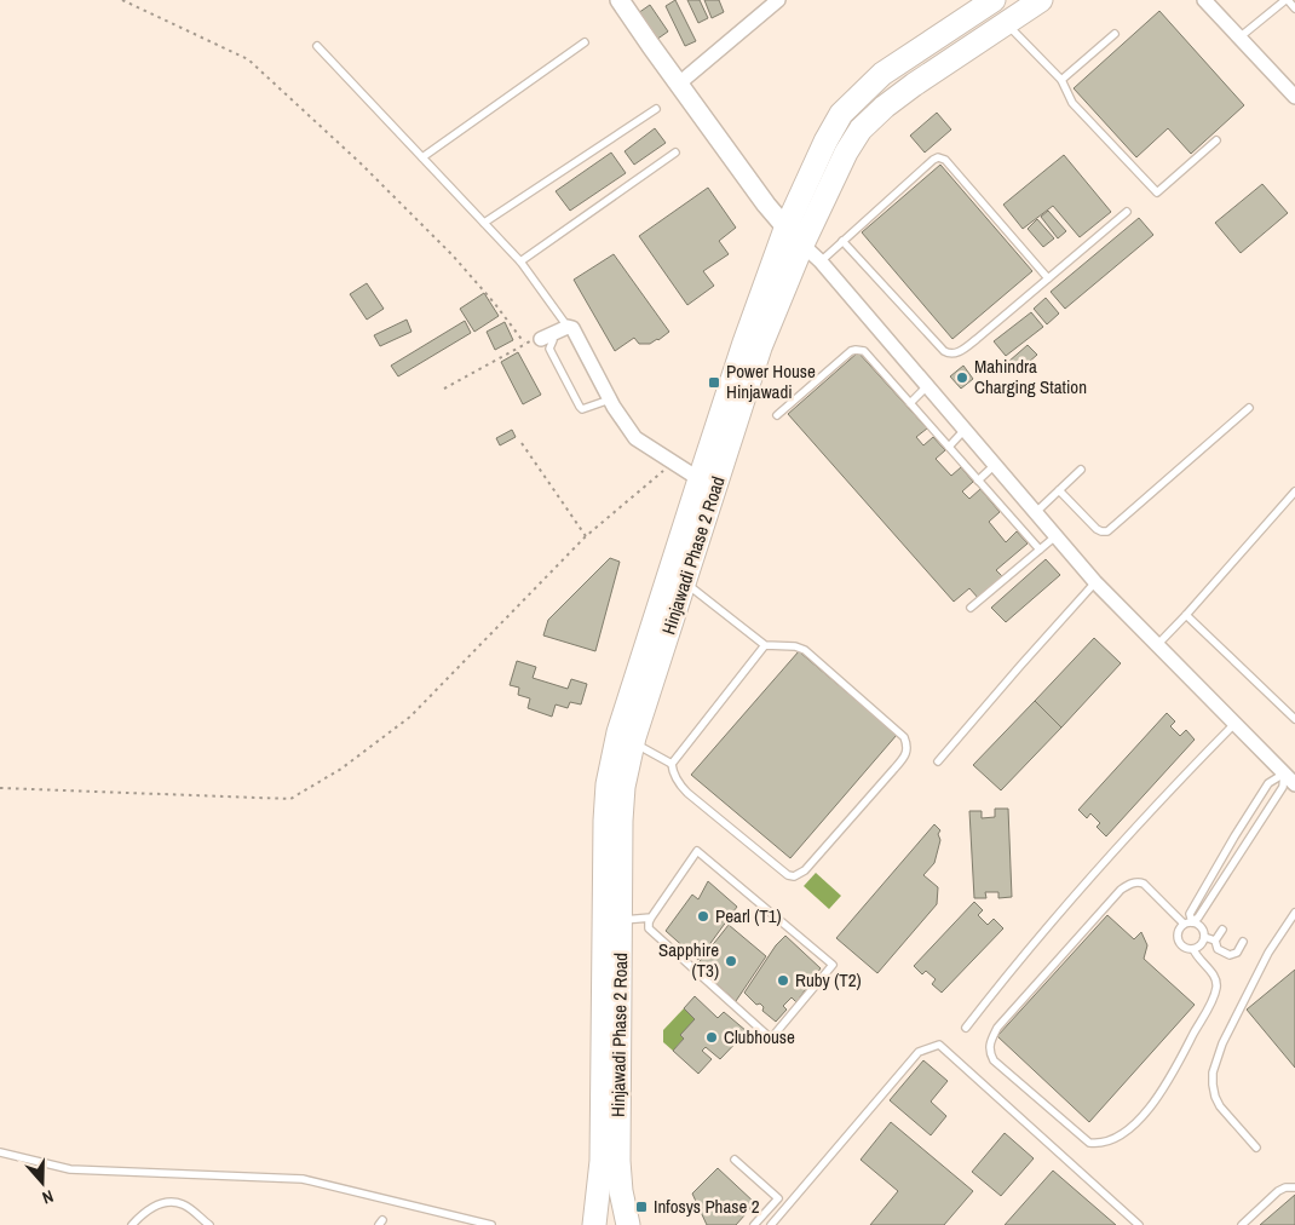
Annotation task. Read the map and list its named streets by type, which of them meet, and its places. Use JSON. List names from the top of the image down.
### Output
{
  "streets": {
    "main road": ["Hinjawadi Phase 2 Road"]
  },
  "places": {
    "other": [
      "Mahindra Charging Station",
      "Pearl (T1)",
      "Sapphire (T3)",
      "Ruby (T2)",
      "Clubhouse"
    ],
    "transit": ["Power House Hinjawadi", "Infosys Phase 2"]
  },
  "north": "bottom"
}
